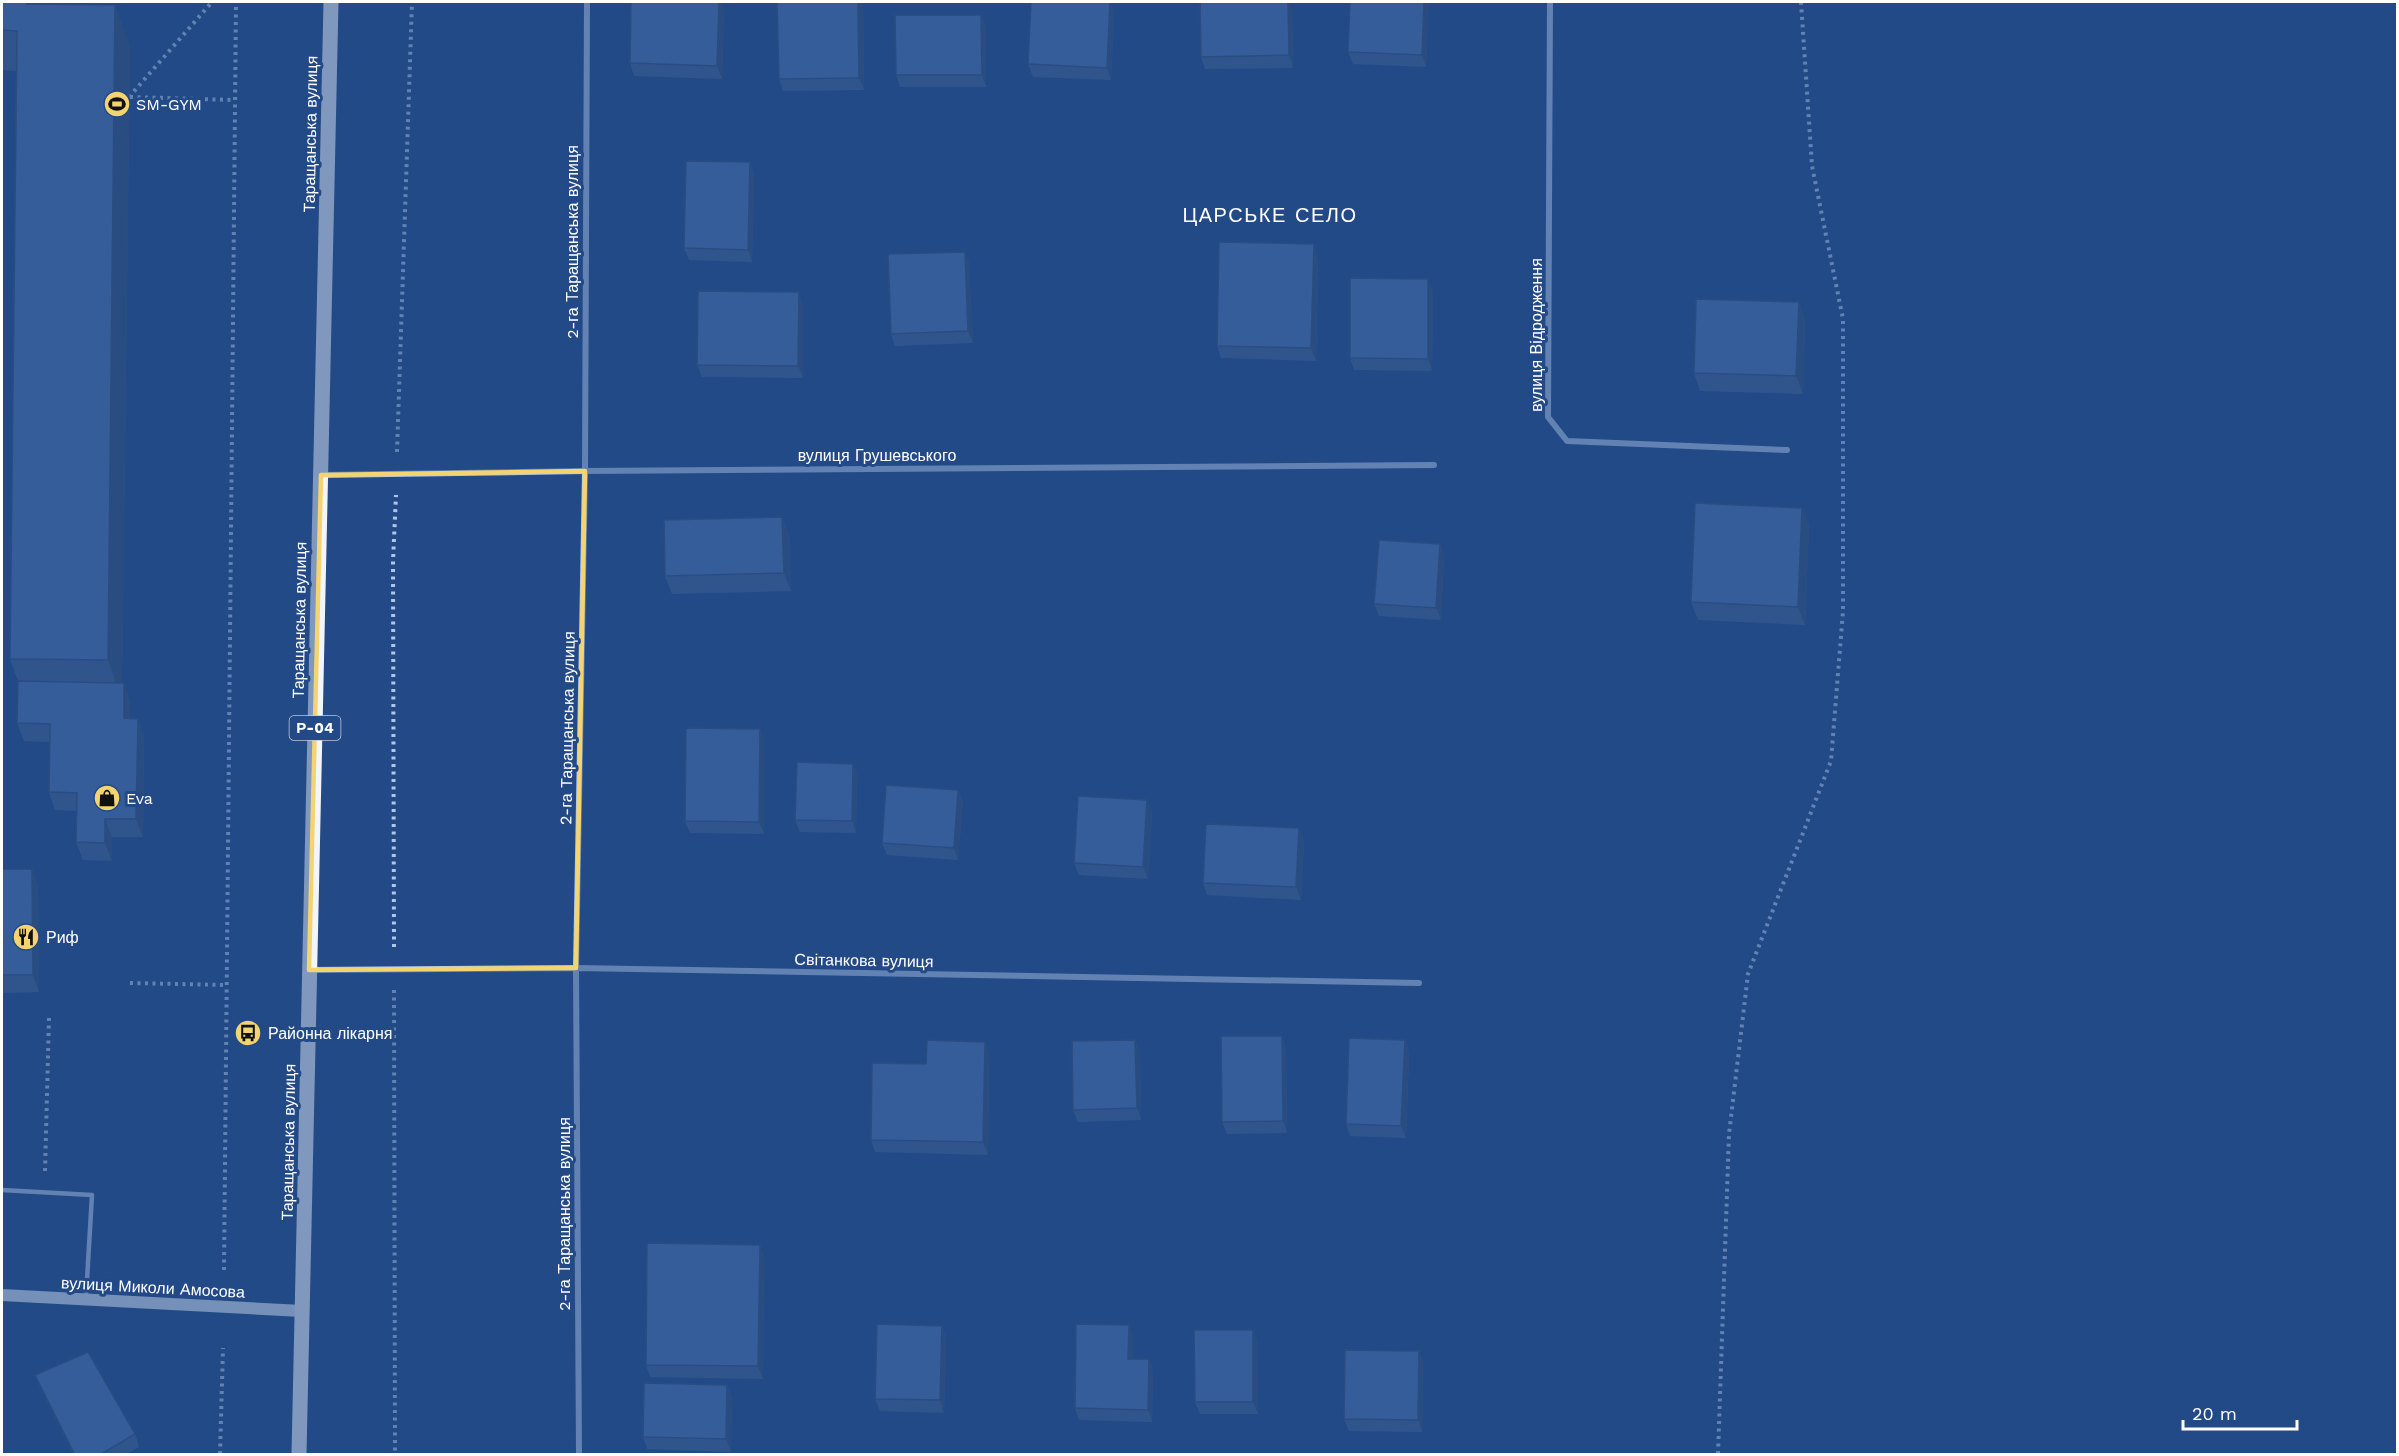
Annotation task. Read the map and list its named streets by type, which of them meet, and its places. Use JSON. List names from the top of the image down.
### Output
{
  "streets": {
    "main road": ["Таращанська вулиця", "Р-04"],
    "street": [
      "2-га Таращанська вулиця",
      "вулиця Відродження",
      "вулиця Грушевського",
      "Світанкова вулиця",
      "вулиця Миколи Амосова"
    ]
  },
  "crossings": [
    ["Таращанська вулиця", "вулиця Грушевського"],
    ["Таращанська вулиця", "Світанкова вулиця"],
    ["Таращанська вулиця", "вулиця Миколи Амосова"],
    ["2-га Таращанська вулиця", "вулиця Грушевського"],
    ["2-га Таращанська вулиця", "Світанкова вулиця"]
  ],
  "districts": ["ЦАРСЬКЕ СЕЛО"],
  "places": {
    "sports": ["SM-GYM"],
    "shop": ["Eva"],
    "restaurant": ["Риф"],
    "bus stop": ["Районна лікарня"]
  },
  "scale_bar": "20 m"
}
